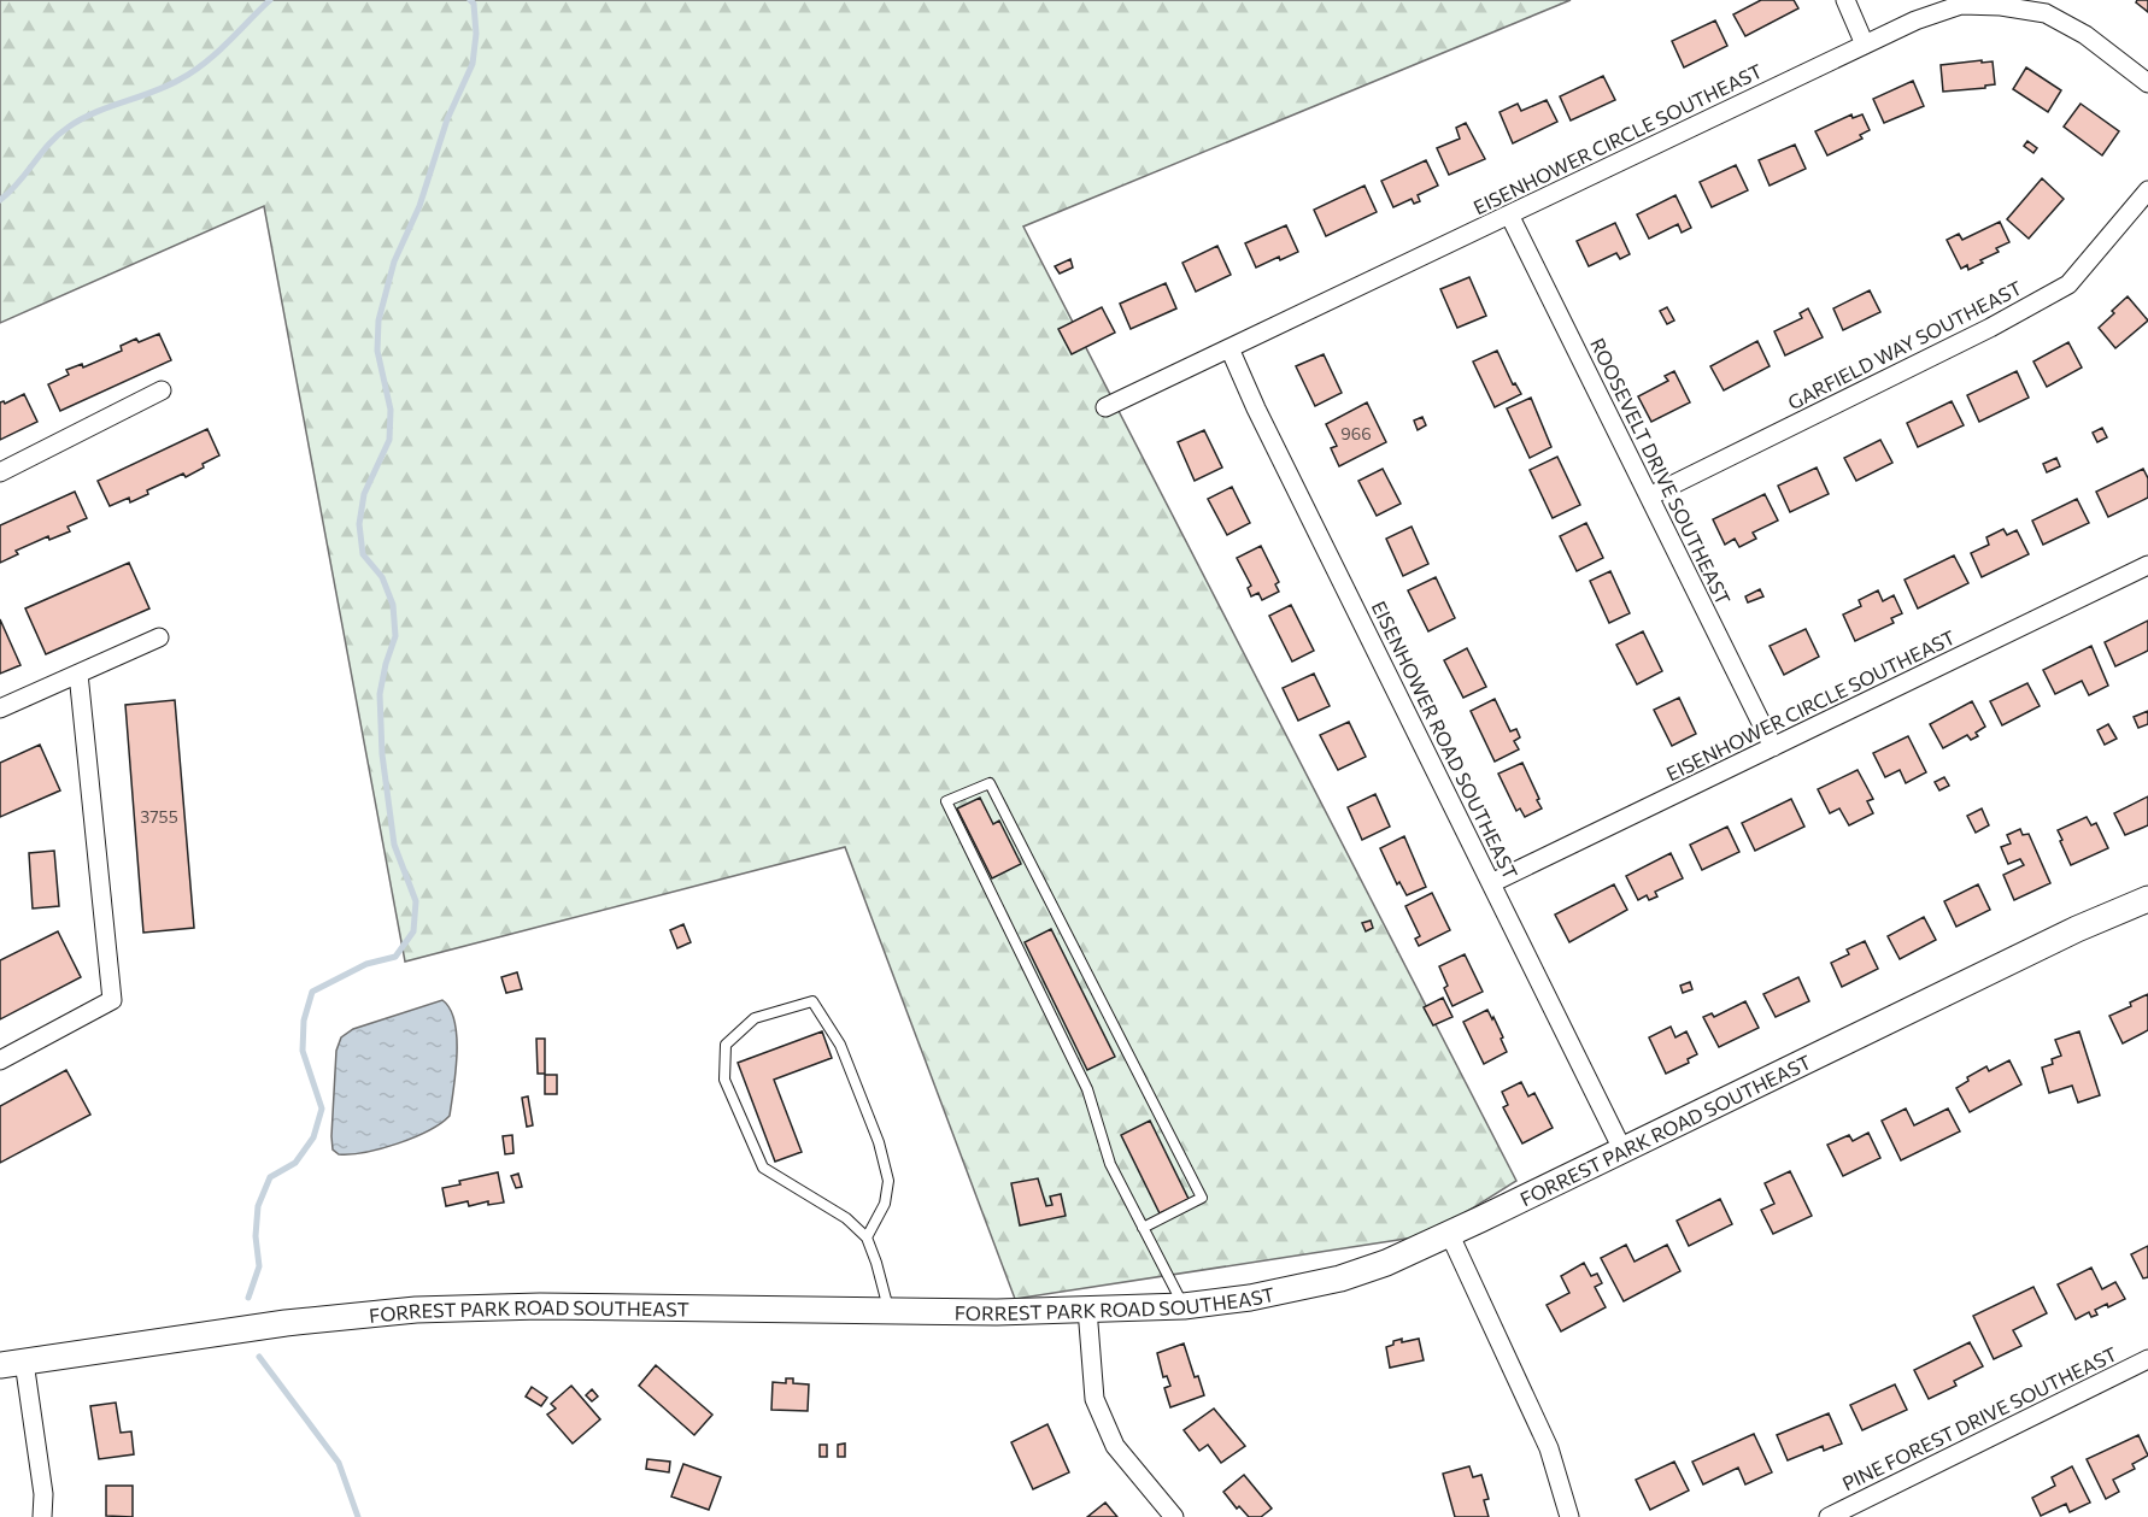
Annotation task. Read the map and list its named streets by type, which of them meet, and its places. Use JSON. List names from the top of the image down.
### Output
{
  "streets": {
    "street": [
      "EISENHOWER CIRCLE SOUTHEAST",
      "GARFIELD WAY SOUTHEAST",
      "ROOSEVELT DRIVE SOUTHEAST",
      "EISENHOWER ROAD SOUTHEAST",
      "FORREST PARK ROAD SOUTHEAST",
      "PINE FOREST DRIVE SOUTHEAST"
    ]
  },
  "crossings": [
    ["EISENHOWER CIRCLE SOUTHEAST", "ROOSEVELT DRIVE SOUTHEAST"],
    ["EISENHOWER CIRCLE SOUTHEAST", "EISENHOWER ROAD SOUTHEAST"],
    ["GARFIELD WAY SOUTHEAST", "ROOSEVELT DRIVE SOUTHEAST"],
    ["EISENHOWER ROAD SOUTHEAST", "FORREST PARK ROAD SOUTHEAST"]
  ],
  "house_numbers": ["966", "3755"]
}
